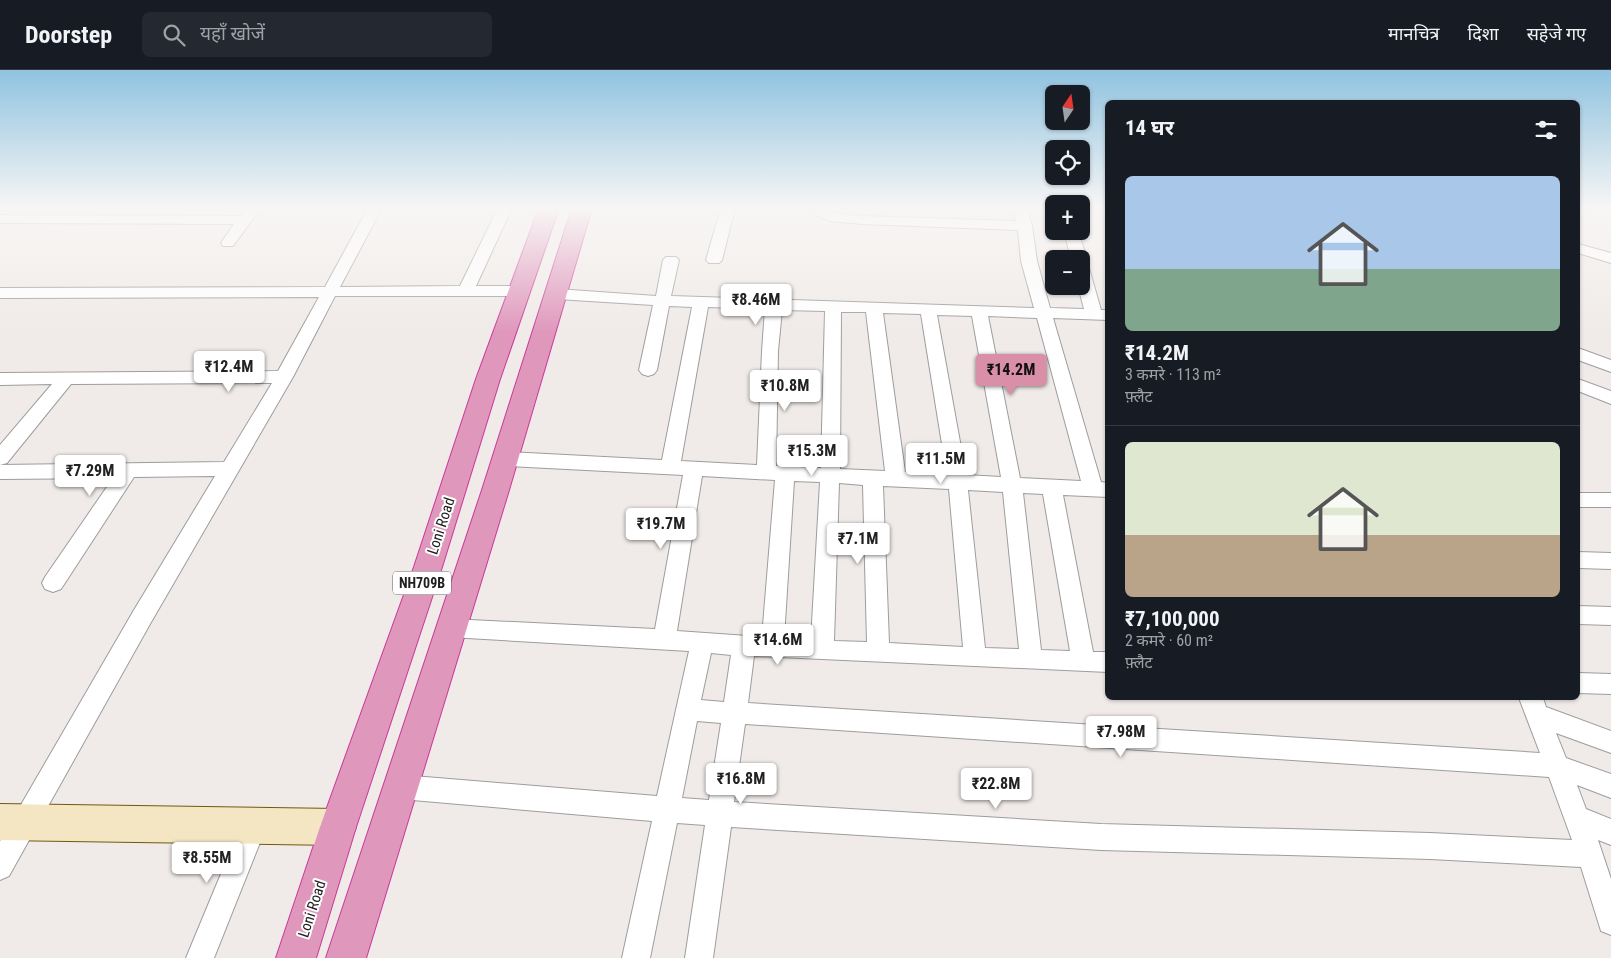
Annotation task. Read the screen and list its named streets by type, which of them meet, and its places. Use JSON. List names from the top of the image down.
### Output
{
  "streets": {
    "highway": ["Loni Road", "NH709B"]
  },
  "north": "top",
  "page": {
    "header": "Doorstep",
    "search": "यहाँ खोजें",
    "nav": ["मानचित्र", "दिशा", "सहेजे गए"],
    "map_buttons": ["+", "−"],
    "heading": "14 घर",
    "list": [
      {
        "name": "₹14.2M",
        "note": "3 कमरे · 113 m² · फ़्लैट"
      },
      {
        "name": "₹7,100,000",
        "note": "2 कमरे · 60 m² · फ़्लैट"
      }
    ],
    "price": [
      "₹8.46M",
      "₹12.4M",
      "₹14.2M",
      "₹10.8M",
      "₹15.3M",
      "₹11.5M",
      "₹7.29M",
      "₹19.7M",
      "₹7.1M",
      "₹14.6M",
      "₹7.98M",
      "₹16.8M",
      "₹22.8M",
      "₹8.55M"
    ]
  }
}
